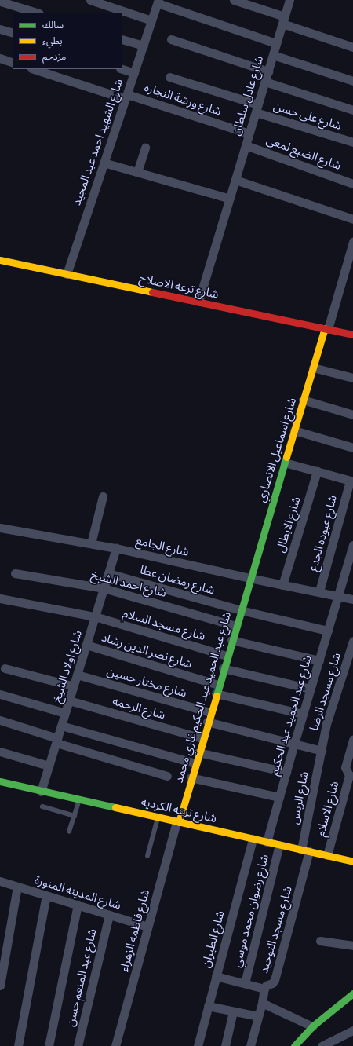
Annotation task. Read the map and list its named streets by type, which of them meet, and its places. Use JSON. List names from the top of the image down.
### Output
{
  "streets": {
    "street": [
      "شارع عادل سلطان",
      "شارع ورشة النجاره",
      "شارع على حسن",
      "شارع الشهيد احمد عبد المجيد",
      "شارع الضبع لمعى",
      "شارع ترعه الاصلاح",
      "شارع اسماعيل الانصاري",
      "شارع الابطال",
      "شارع عبوده الجدع",
      "شارع الجامع",
      "شارع رمضان عطا",
      "شارع احمد الشيخ",
      "شارع مسجد السلام",
      "شارع نصر الدين رشاد",
      "شارع اولاد الشيخ",
      "شارع مختار حسين",
      "شارع مسجد الرضا",
      "شارع عبد الحميد عبد الحكيم غازي محمد",
      "شارع الرحمه",
      "شارع عبد الحميد عبد الحكيم",
      "شارع الريس",
      "شارع الاسلام",
      "شارع ترعه الكرديه",
      "شارع المدينه المنورة",
      "شارع رضوان محمد موسي",
      "شارع مسجد التوحيد",
      "شارع فاطمه الزهراء",
      "شارع الطيران",
      "شارع عبد المنعم حسن"
    ]
  },
  "crossings": [
    ["شارع عادل سلطان", "شارع ورشة النجاره"],
    ["شارع عادل سلطان", "شارع على حسن"],
    ["شارع عادل سلطان", "شارع الضبع لمعى"],
    ["شارع عادل سلطان", "شارع ترعه الاصلاح"],
    ["شارع ورشة النجاره", "شارع الشهيد احمد عبد المجيد"],
    ["شارع الشهيد احمد عبد المجيد", "شارع ترعه الاصلاح"],
    ["شارع ترعه الاصلاح", "شارع اسماعيل الانصاري"],
    ["شارع اسماعيل الانصاري", "شارع الجامع"],
    ["شارع اسماعيل الانصاري", "شارع عبد الحميد عبد الحكيم غازي محمد"],
    ["شارع الابطال", "شارع الجامع"],
    ["شارع عبوده الجدع", "شارع الجامع"],
    ["شارع الجامع", "شارع اولاد الشيخ"],
    ["شارع الجامع", "شارع عبد الحميد عبد الحكيم غازي محمد"],
    ["شارع الجامع", "شارع عبد الحميد عبد الحكيم"],
    ["شارع رمضان عطا", "شارع اولاد الشيخ"],
    ["شارع رمضان عطا", "شارع عبد الحميد عبد الحكيم غازي محمد"],
    ["شارع رمضان عطا", "شارع عبد الحميد عبد الحكيم"],
    ["شارع احمد الشيخ", "شارع اولاد الشيخ"],
    ["شارع احمد الشيخ", "شارع عبد الحميد عبد الحكيم غازي محمد"],
    ["شارع مسجد السلام", "شارع اولاد الشيخ"],
    ["شارع مسجد السلام", "شارع عبد الحميد عبد الحكيم غازي محمد"],
    ["شارع نصر الدين رشاد", "شارع اولاد الشيخ"],
    ["شارع نصر الدين رشاد", "شارع عبد الحميد عبد الحكيم غازي محمد"],
    ["شارع اولاد الشيخ", "شارع مختار حسين"],
    ["شارع اولاد الشيخ", "شارع الرحمه"],
    ["شارع اولاد الشيخ", "شارع ترعه الكرديه"],
    ["شارع مختار حسين", "شارع عبد الحميد عبد الحكيم غازي محمد"],
    ["شارع مسجد الرضا", "شارع الريس"],
    ["شارع عبد الحميد عبد الحكيم غازي محمد", "شارع الرحمه"],
    ["شارع عبد الحميد عبد الحكيم غازي محمد", "شارع ترعه الكرديه"],
    ["شارع عبد الحميد عبد الحكيم غازي محمد", "شارع فاطمه الزهراء"],
    ["شارع عبد الحميد عبد الحكيم", "شارع ترعه الكرديه"],
    ["شارع الريس", "شارع ترعه الكرديه"],
    ["شارع الريس", "شارع مسجد التوحيد"],
    ["شارع الاسلام", "شارع ترعه الكرديه"],
    ["شارع ترعه الكرديه", "شارع رضوان محمد موسي"],
    ["شارع ترعه الكرديه", "شارع مسجد التوحيد"],
    ["شارع ترعه الكرديه", "شارع فاطمه الزهراء"],
    ["شارع ترعه الكرديه", "شارع الطيران"],
    ["شارع المدينه المنورة", "شارع فاطمه الزهراء"],
    ["شارع المدينه المنورة", "شارع عبد المنعم حسن"]
  ],
  "legend": ["سالك", "بطيء", "مزدحم"]
}
